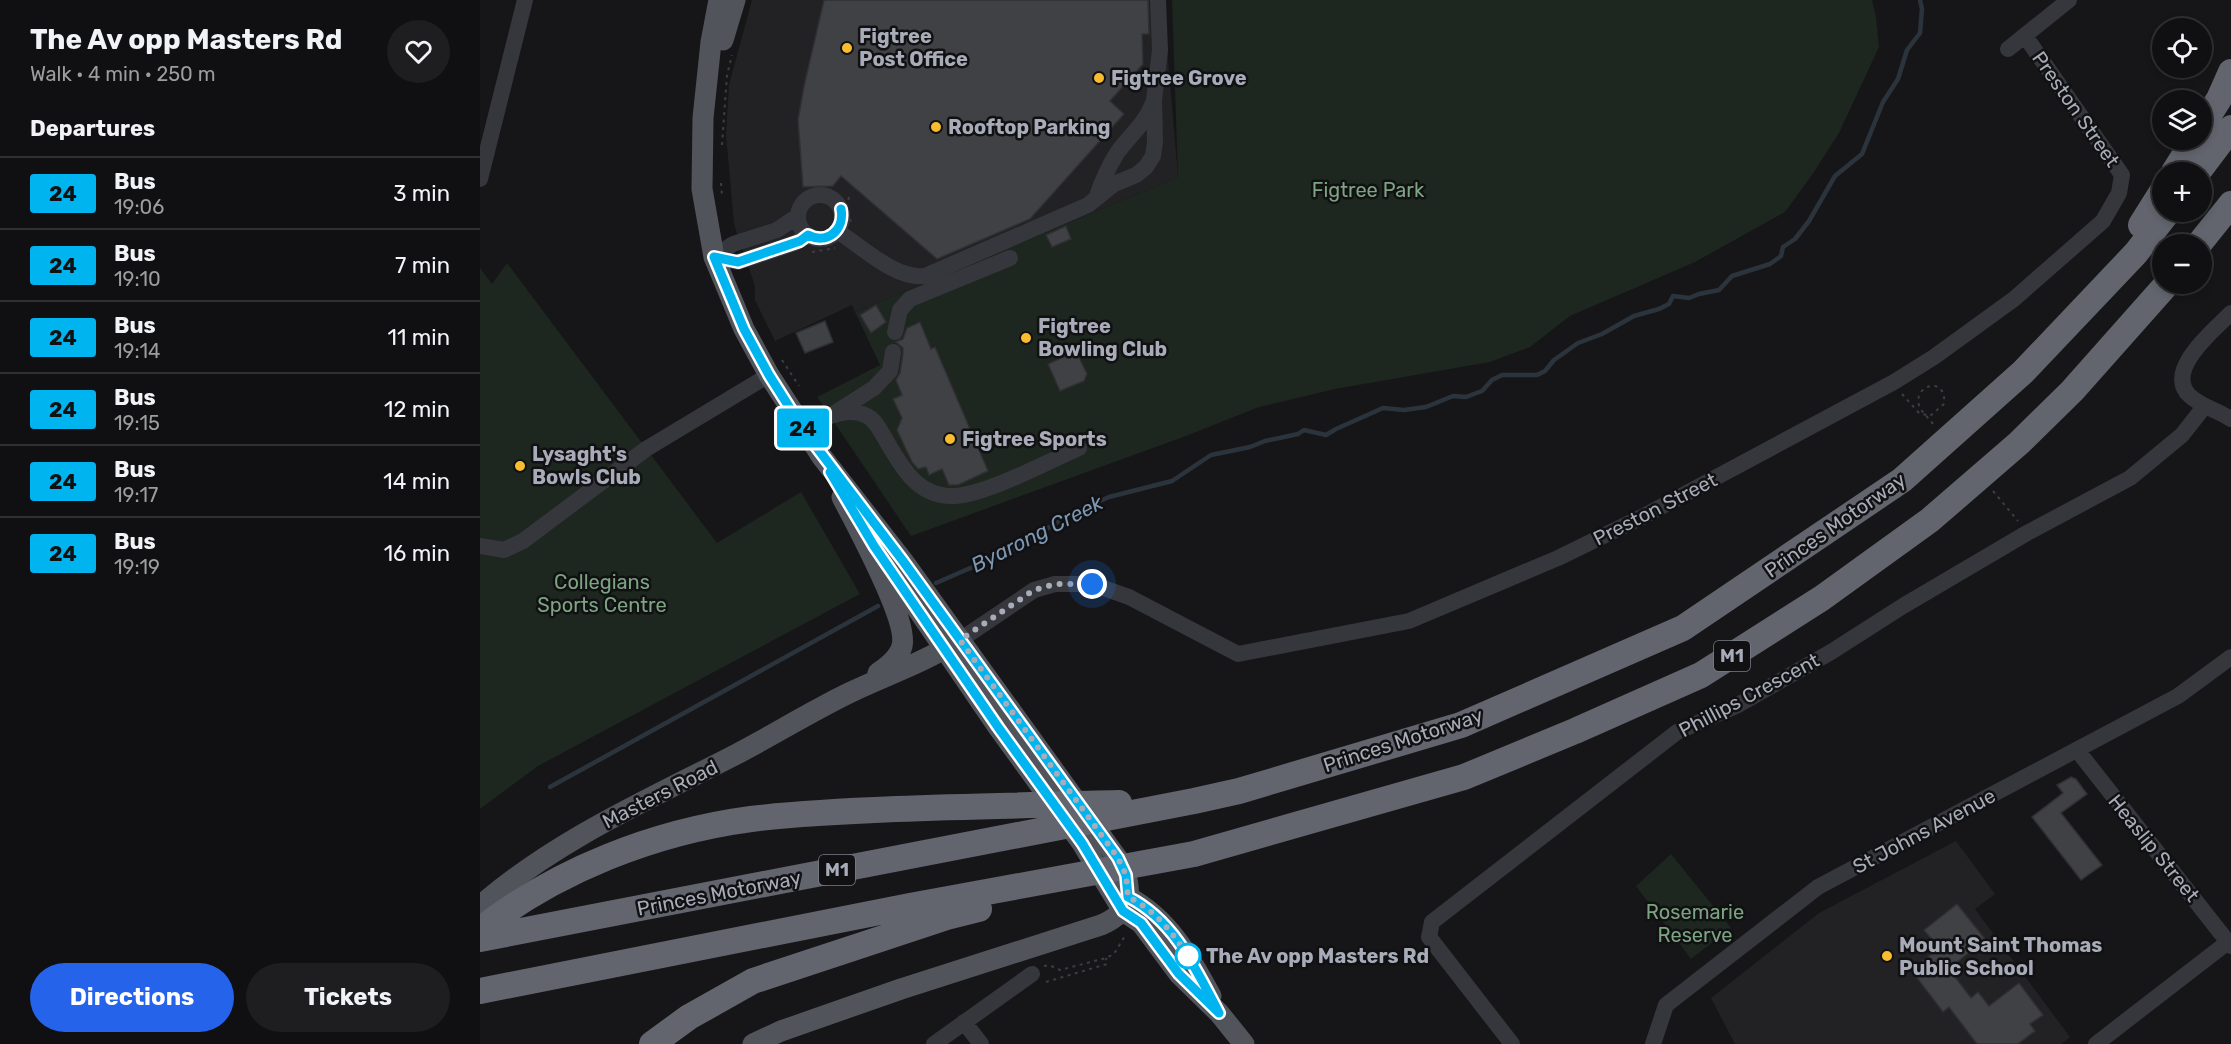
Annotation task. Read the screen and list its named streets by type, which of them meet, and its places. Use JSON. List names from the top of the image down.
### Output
{
  "streets": {
    "highway": ["Princes Motorway", "M1"],
    "main road": ["Masters Road"],
    "street": [
      "Preston Street",
      "Phillips Crescent",
      "St Johns Avenue",
      "Heaslip Street"
    ]
  },
  "crossings": [
    ["Preston Street", "Masters Road"],
    ["St Johns Avenue", "Heaslip Street"]
  ],
  "water": ["Byarong Creek"],
  "parks": ["Figtree Park", "Collegians Sports Centre", "Rosemarie Reserve"],
  "places": [
    "Figtree Post Office",
    "Figtree Grove",
    "Rooftop Parking",
    "Figtree Bowling Club",
    "Figtree Sports",
    "Lysaght's Bowls Club",
    "The Av opp Masters Rd",
    "Mount Saint Thomas Public School"
  ],
  "lines": ["bus line 24"],
  "page": {
    "heading": [
      ["The Av opp Masters Rd", "Walk · 4 min · 250 m"],
      "Departures"
    ],
    "on_map": "24",
    "map_buttons": ["+", "−"],
    "list": [
      {
        "mark": "24",
        "name": "Bus",
        "note": "19:06",
        "value": "3 min"
      },
      {
        "mark": "24",
        "name": "Bus",
        "note": "19:10",
        "value": "7 min"
      },
      {
        "mark": "24",
        "name": "Bus",
        "note": "19:14",
        "value": "11 min"
      },
      {
        "mark": "24",
        "name": "Bus",
        "note": "19:15",
        "value": "12 min"
      },
      {
        "mark": "24",
        "name": "Bus",
        "note": "19:17",
        "value": "14 min"
      },
      {
        "mark": "24",
        "name": "Bus",
        "note": "19:19",
        "value": "16 min"
      }
    ],
    "buttons": ["Directions", "Tickets"]
  }
}
